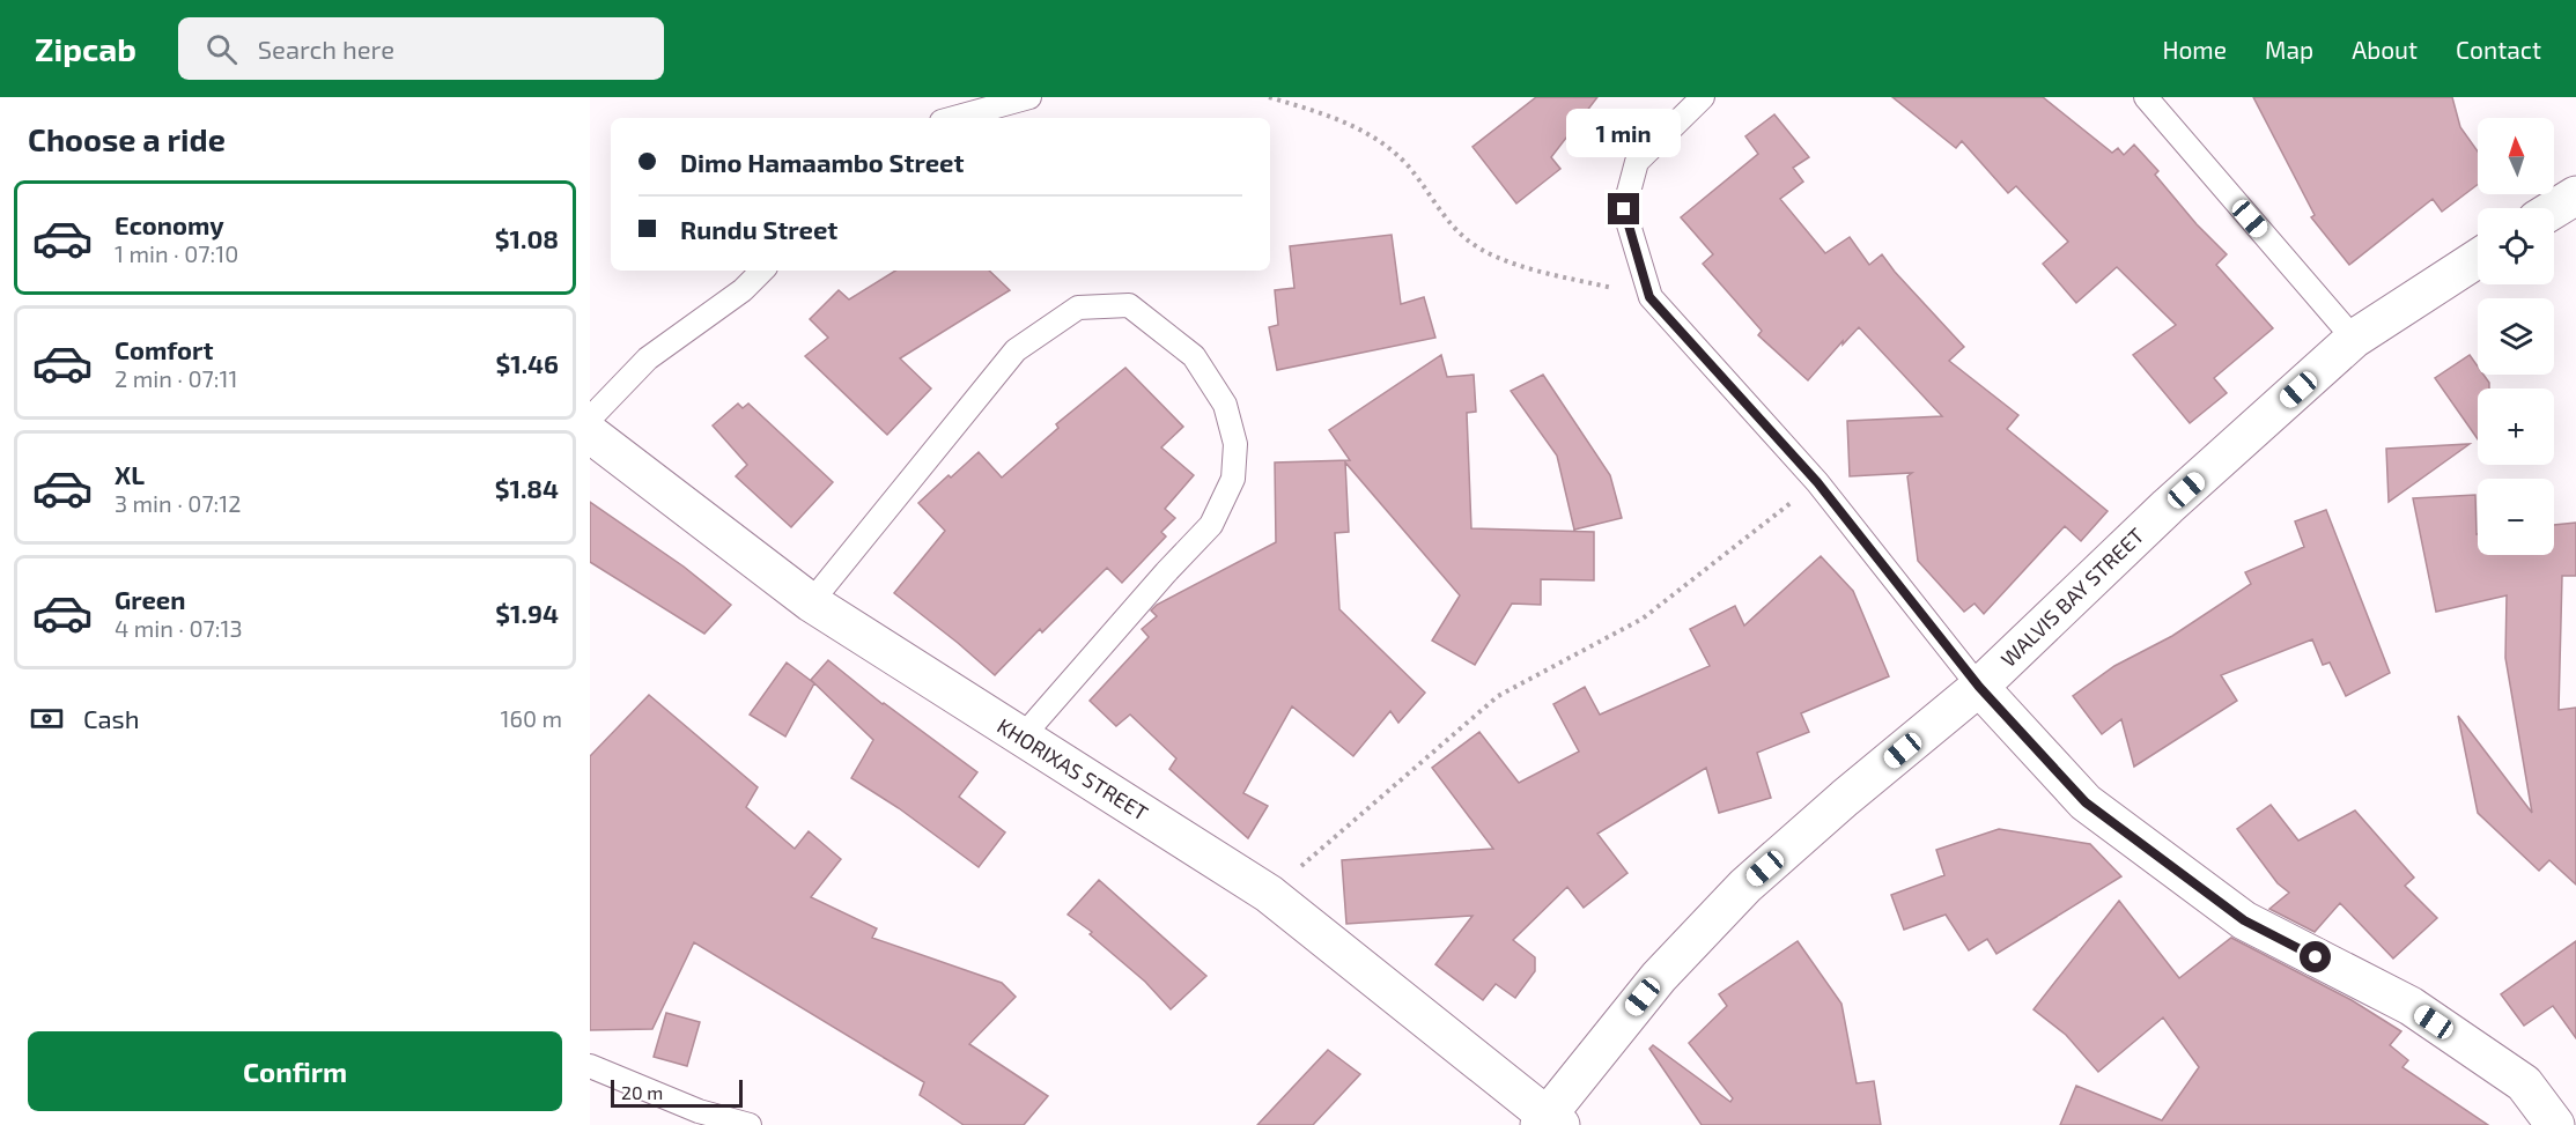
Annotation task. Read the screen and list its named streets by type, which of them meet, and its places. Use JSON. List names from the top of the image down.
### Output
{
  "streets": {
    "street": ["WALVIS BAY STREET", "KHORIXAS STREET"]
  },
  "crossings": [
    ["WALVIS BAY STREET", "KHORIXAS STREET"]
  ],
  "scale_bar": "20 m",
  "north": "top",
  "page": {
    "header": "Zipcab",
    "search": "Search here",
    "nav": [
      "Home",
      "Map",
      "About",
      "Contact"
    ],
    "heading": "Choose a ride",
    "bubble": "1 min",
    "map_buttons": ["+", "−"],
    "banner": ["Dimo Hamaambo Street", "Rundu Street"],
    "list": [
      {
        "name": "Economy",
        "note": "1 min · 07:10",
        "value": "$1.08"
      },
      {
        "name": "Comfort",
        "note": "2 min · 07:11",
        "value": "$1.46"
      },
      {
        "name": "XL",
        "note": "3 min · 07:12",
        "value": "$1.84"
      },
      {
        "name": "Green",
        "note": "4 min · 07:13",
        "value": "$1.94"
      }
    ],
    "pay": ["Cash", "160 m"],
    "buttons": "Confirm",
    "scale": "20 m"
  }
}
